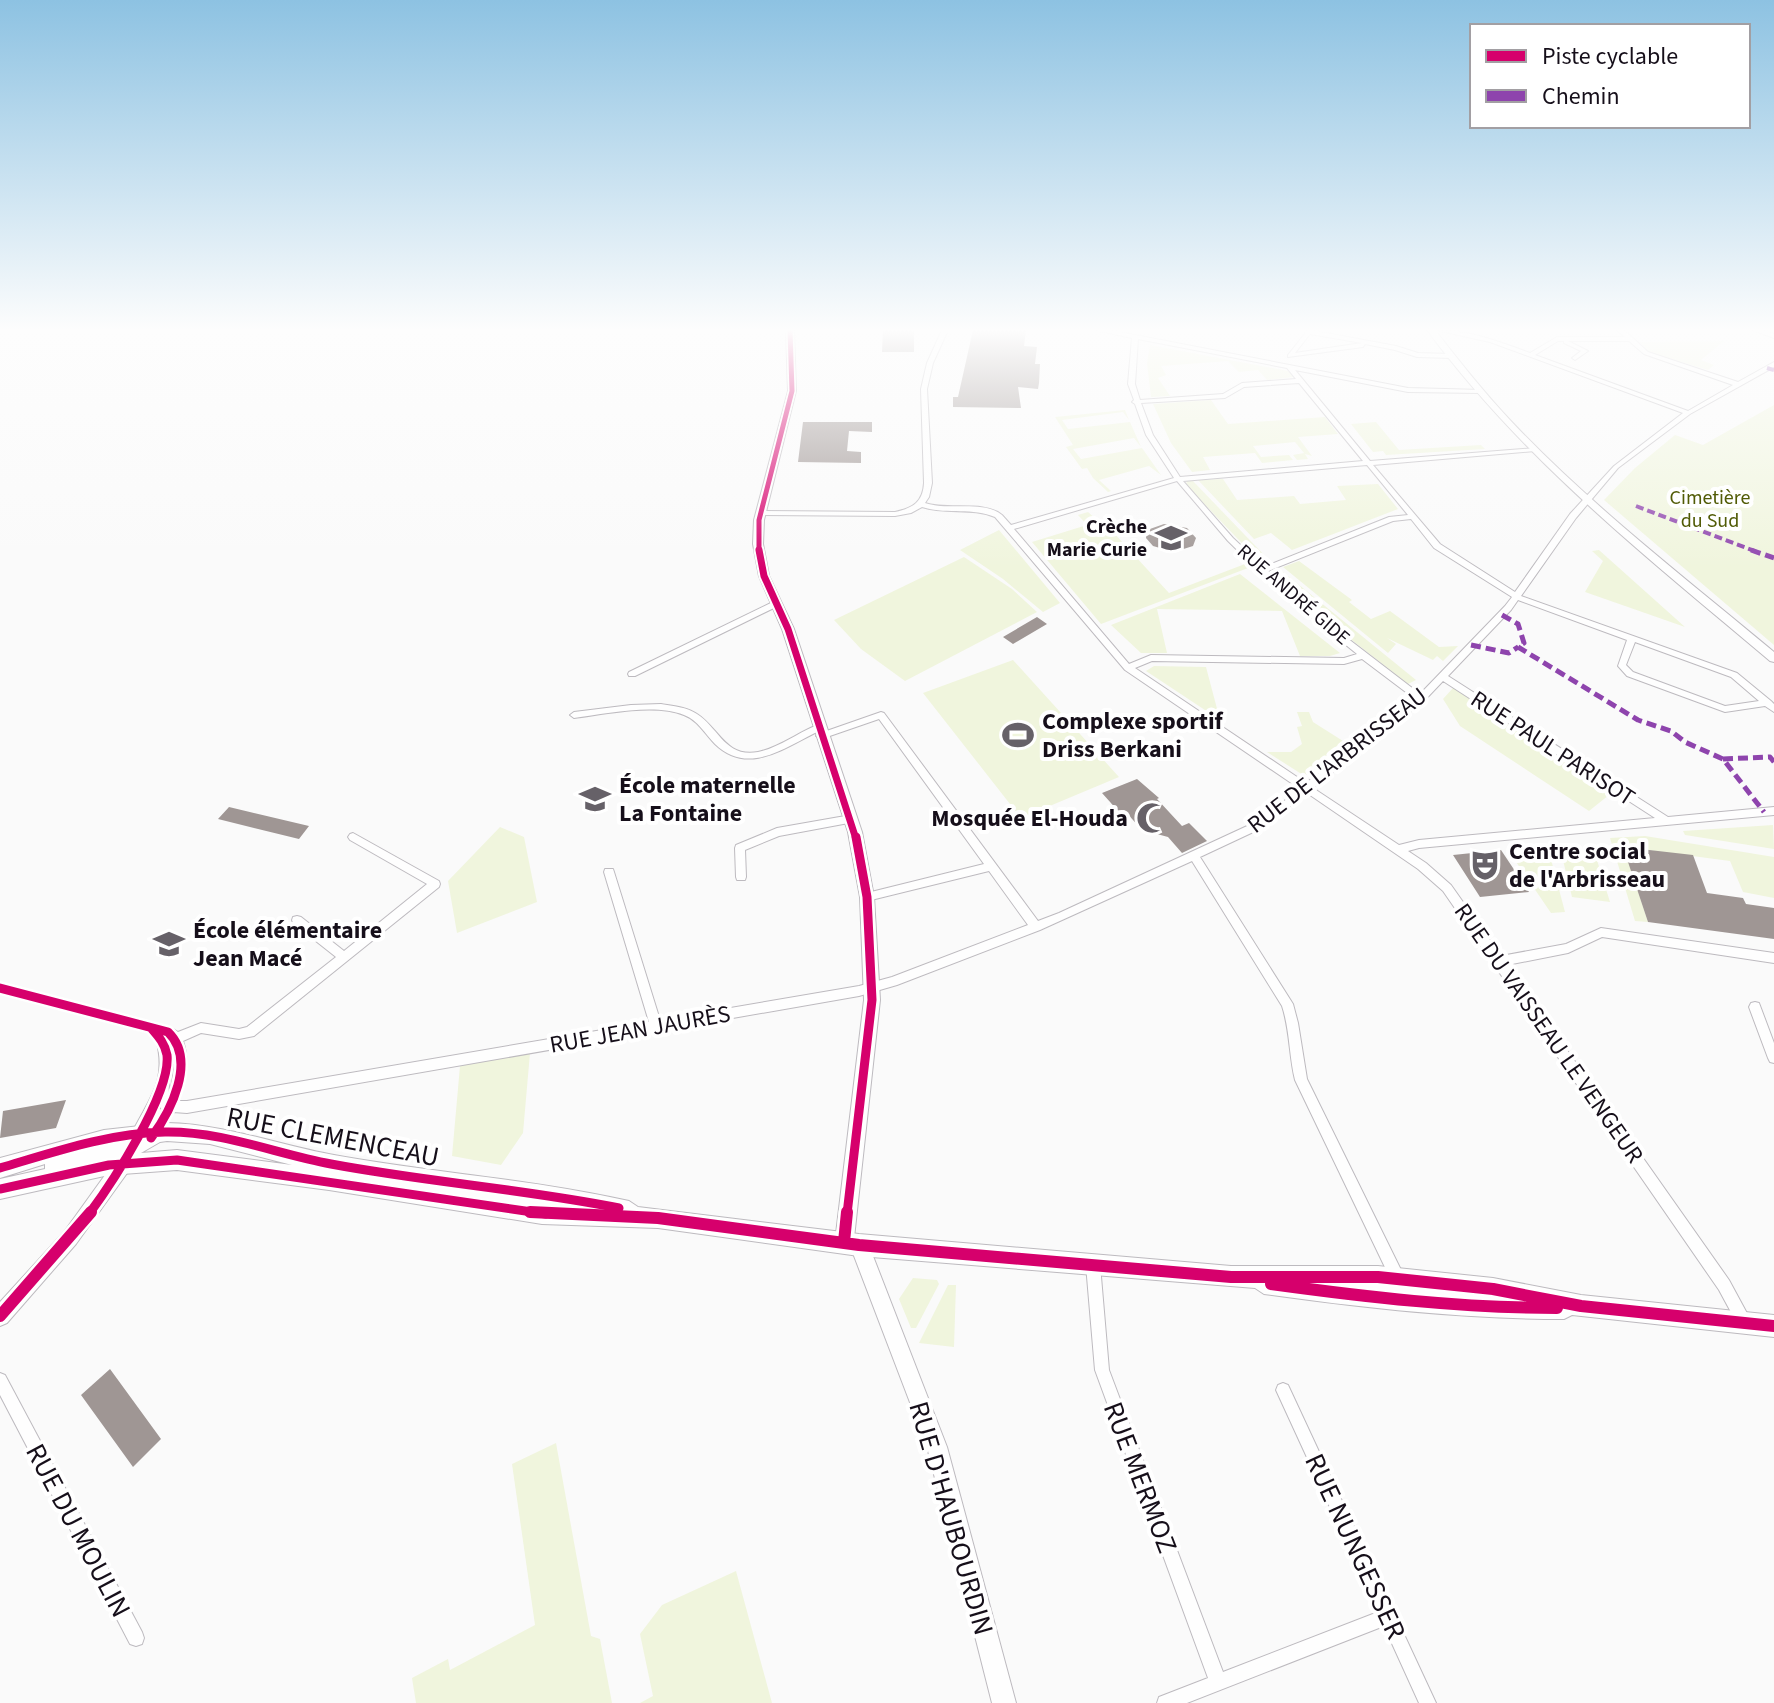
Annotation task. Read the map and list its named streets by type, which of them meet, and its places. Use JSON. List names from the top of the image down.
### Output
{
  "streets": {
    "main road": ["RUE CLEMENCEAU", "RUE D'HAUBOURDIN"],
    "street": [
      "RUE ANDRÉ GIDE",
      "RUE PAUL PARISOT",
      "RUE DE L'ARBRISSEAU",
      "RUE JEAN JAURÈS",
      "RUE DU VAISSEAU LE VENGEUR",
      "RUE MERMOZ",
      "RUE DU MOULIN",
      "RUE NUNGESSER"
    ]
  },
  "crossings": [
    ["RUE ANDRÉ GIDE", "RUE DE L'ARBRISSEAU"],
    ["RUE PAUL PARISOT", "RUE DE L'ARBRISSEAU"],
    ["RUE DE L'ARBRISSEAU", "RUE JEAN JAURÈS"],
    ["RUE DE L'ARBRISSEAU", "RUE DU VAISSEAU LE VENGEUR"],
    ["RUE DU VAISSEAU LE VENGEUR", "RUE CLEMENCEAU"],
    ["RUE CLEMENCEAU", "RUE MERMOZ"],
    ["RUE CLEMENCEAU", "RUE D'HAUBOURDIN"]
  ],
  "parks": ["Cimetière du Sud"],
  "places": {
    "school or university": ["Crèche Marie Curie", "École maternelle La Fontaine", "École élémentaire Jean Macé"],
    "sports": ["Complexe sportif Driss Berkani"],
    "mosque": ["Mosquée El-Houda"],
    "theatre": ["Centre social de l'Arbrisseau"]
  },
  "legend": ["Piste cyclable", "Chemin"]
}
